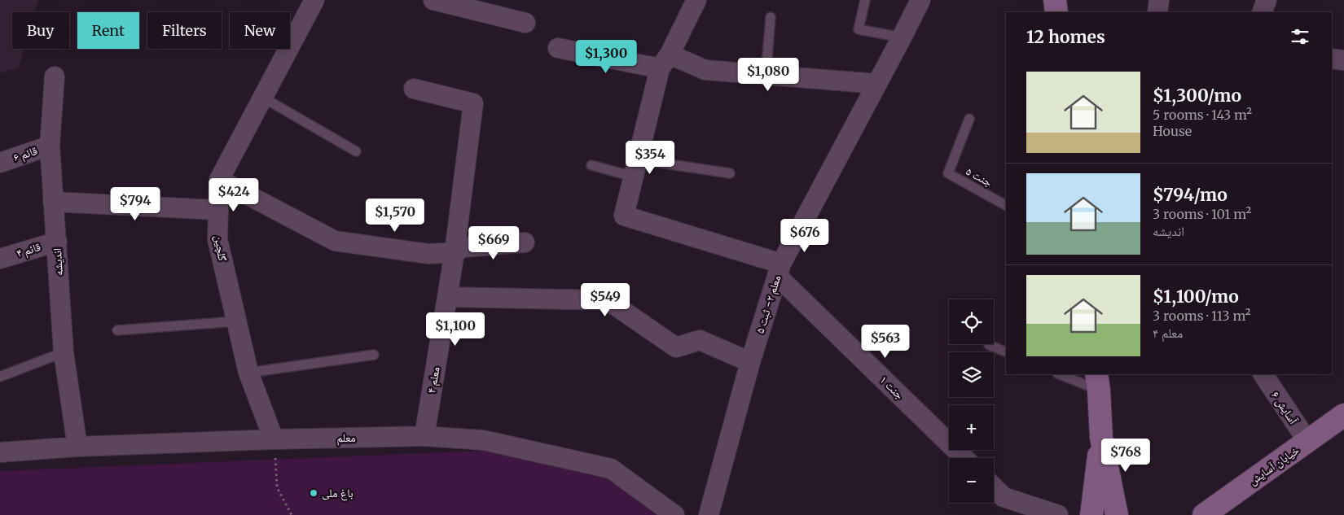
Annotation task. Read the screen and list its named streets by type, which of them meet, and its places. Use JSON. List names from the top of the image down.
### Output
{
  "streets": {
    "street": [
      "قائم ۶",
      "گلچین",
      "قائم ۴",
      "اندیشه",
      "معلم ۲- ثبت ۵",
      "معلم ۴",
      "جنت ۱",
      "آسایش ۶",
      "معلم",
      "خیابان آسایش"
    ],
    "lane": ["جنت ۵"]
  },
  "crossings": [
    ["قائم ۶", "اندیشه"],
    ["گلچین", "معلم"],
    ["قائم ۴", "اندیشه"],
    ["اندیشه", "معلم"],
    ["معلم ۲- ثبت ۵", "جنت ۱"],
    ["معلم ۴", "معلم"],
    ["آسایش ۶", "خیابان آسایش"]
  ],
  "places": ["باغ ملی"],
  "page": {
    "chip": [
      "Buy",
      "Rent",
      "Filters",
      "New"
    ],
    "heading": "12 homes",
    "price": [
      "$1,300",
      "$1,080",
      "$354",
      "$424",
      "$794",
      "$1,570",
      "$676",
      "$669",
      "$549",
      "$1,100",
      "$563",
      "$768"
    ],
    "list": [
      {
        "name": "$1,300/mo",
        "note": "5 rooms · 143 m² · House"
      },
      {
        "name": "$794/mo",
        "note": "3 rooms · 101 m² · اندیشه"
      },
      {
        "name": "$1,100/mo",
        "note": "3 rooms · 113 m² · معلم ۴"
      }
    ],
    "map_buttons": ["+", "−"]
  }
}
